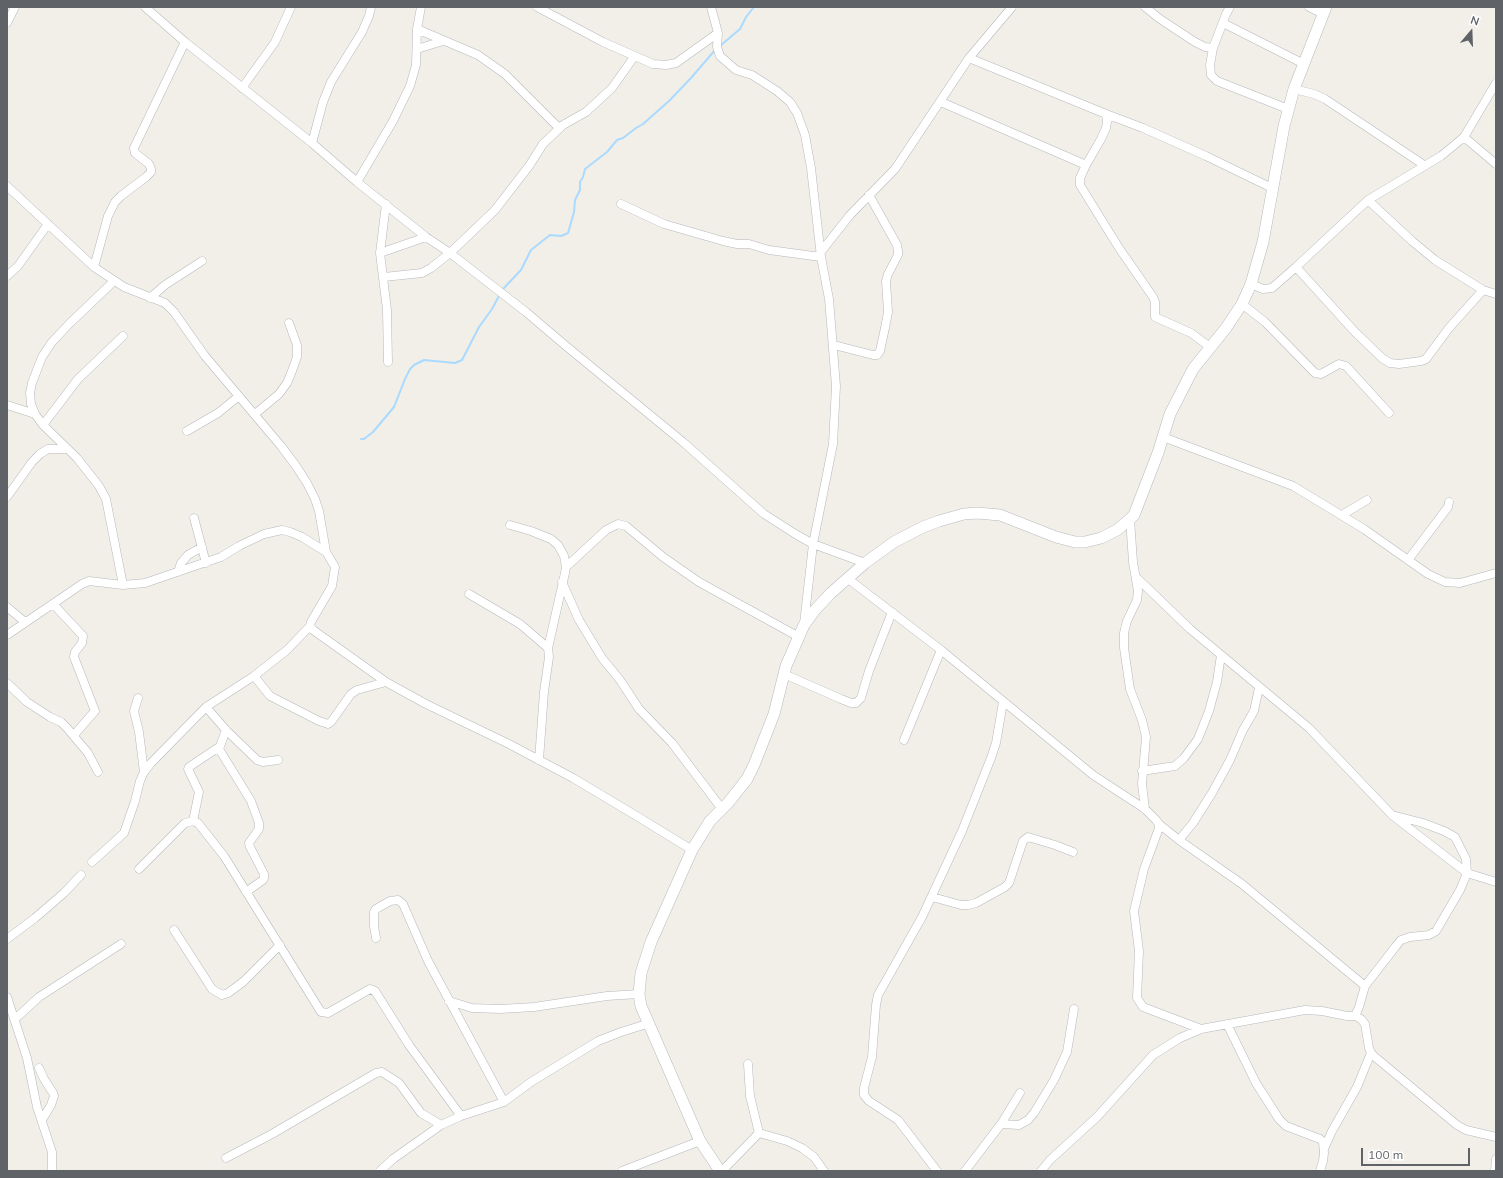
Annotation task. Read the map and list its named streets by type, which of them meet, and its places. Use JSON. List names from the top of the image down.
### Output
{
  "scale_bar": "100 m",
  "north": "top"
}
